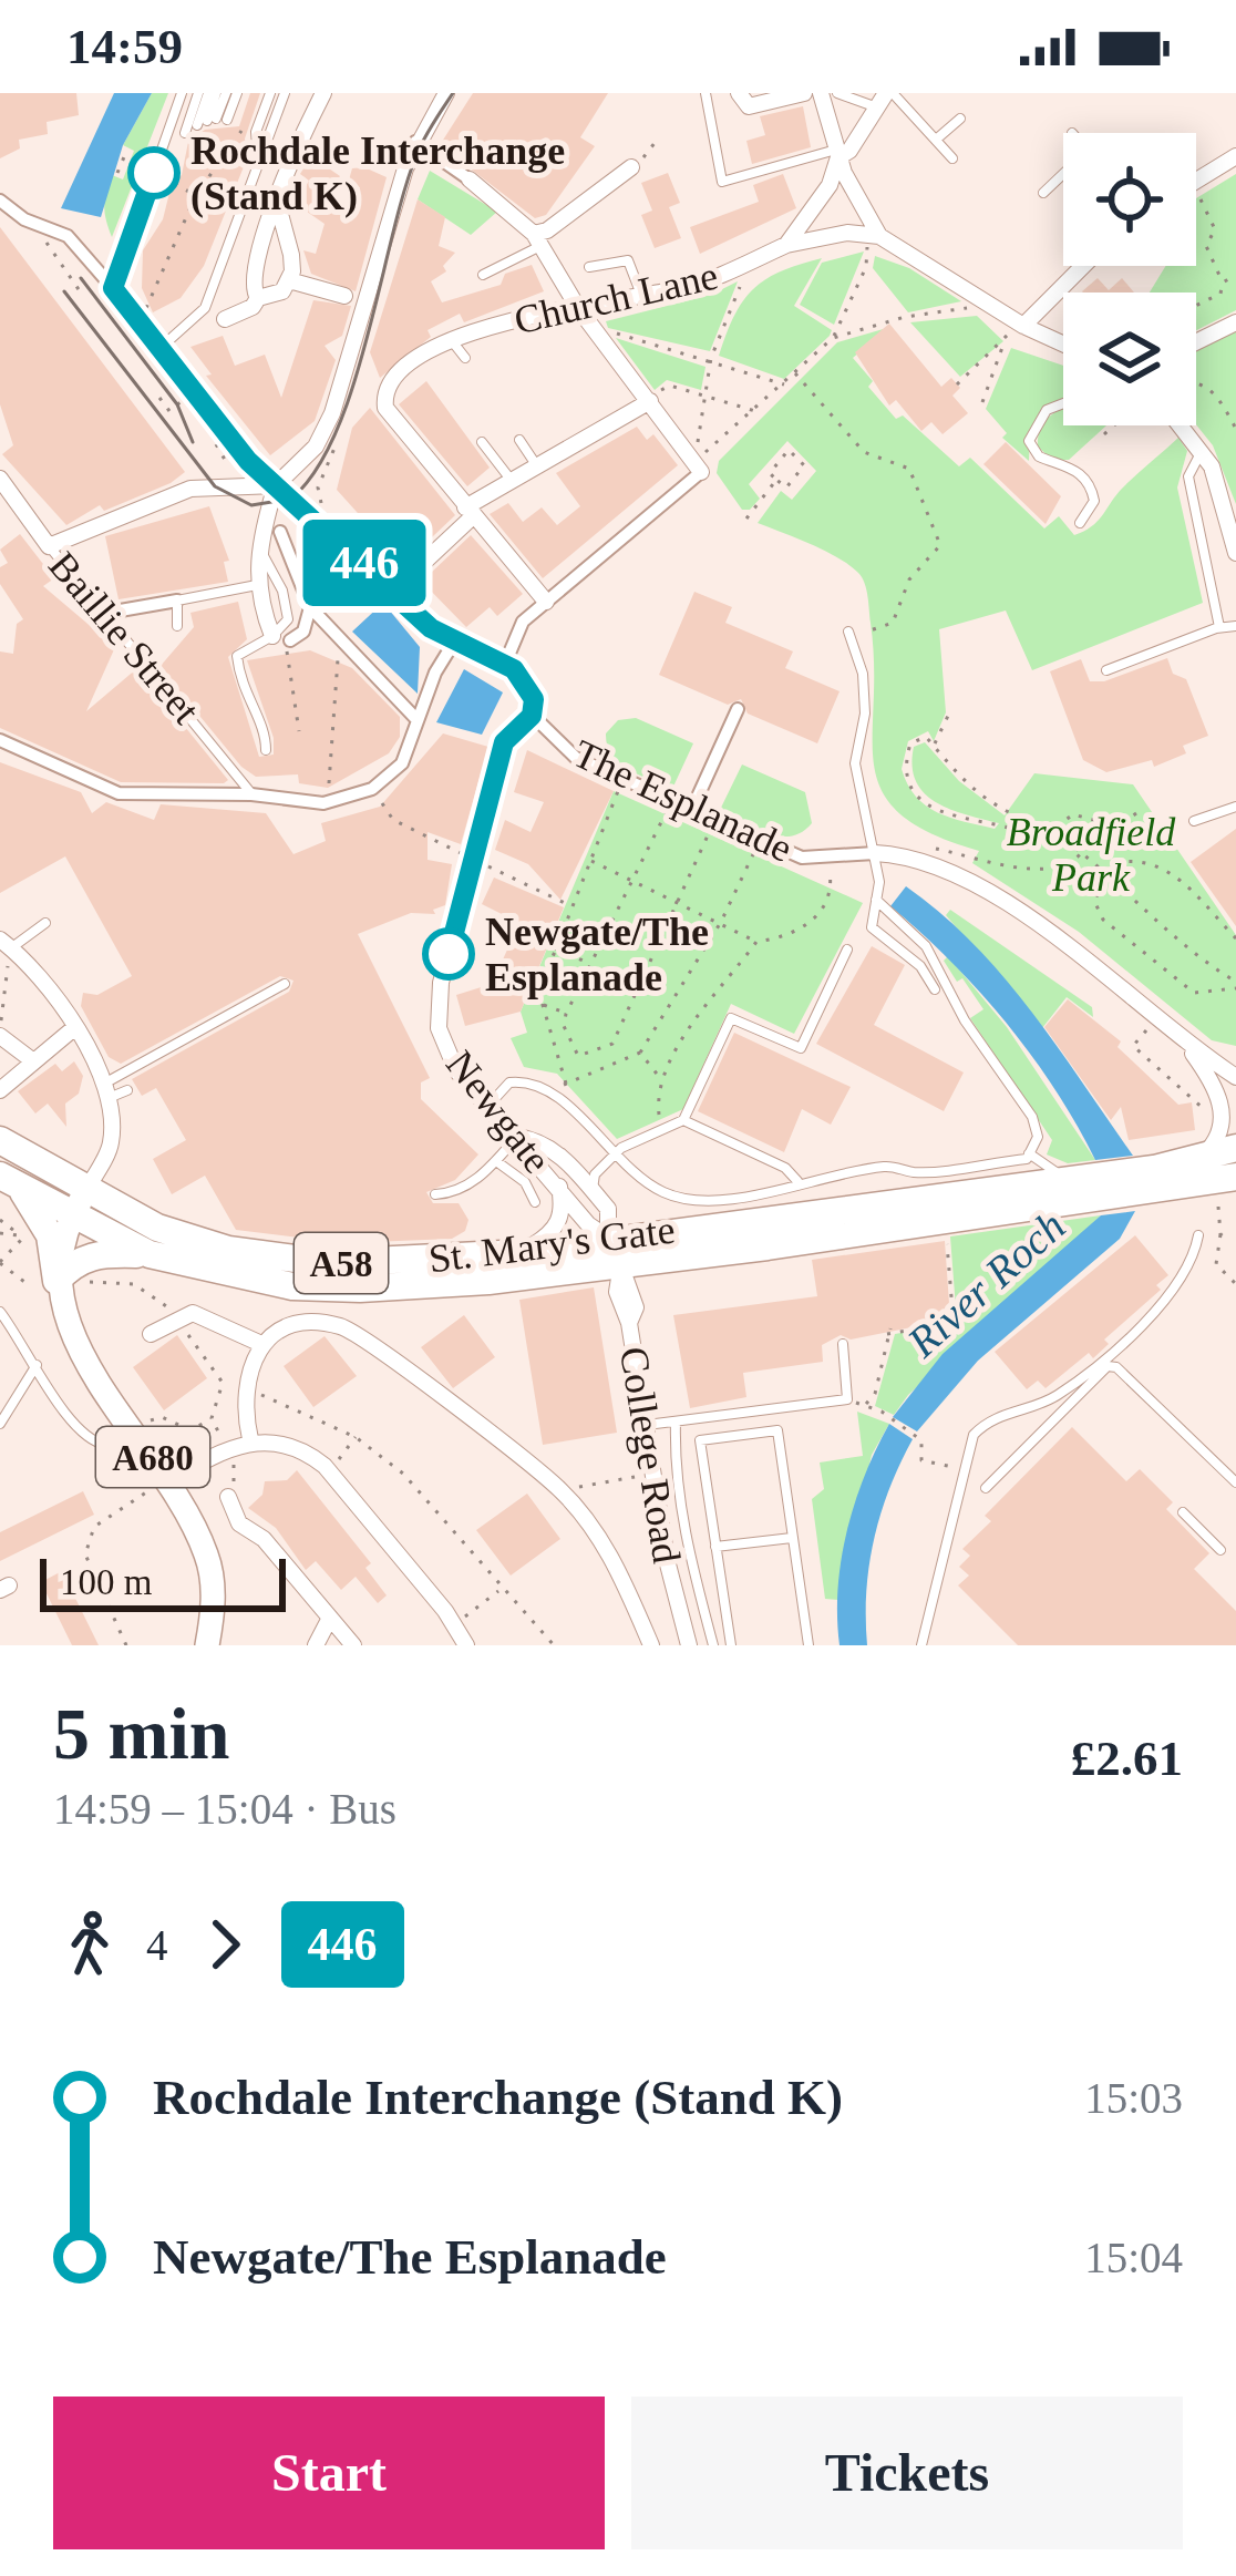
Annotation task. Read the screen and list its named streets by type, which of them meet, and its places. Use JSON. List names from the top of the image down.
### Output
{
  "streets": {
    "highway": ["St. Mary's Gate", "A58"],
    "main road": ["A680"],
    "street": [
      "Church Lane",
      "Baillie Street",
      "The Esplanade",
      "Newgate",
      "College Road"
    ]
  },
  "crossings": [
    ["The Esplanade", "Newgate"],
    ["The Esplanade", "A58"],
    ["Newgate", "St. Mary's Gate"],
    ["Newgate", "College Road"],
    ["St. Mary's Gate", "A58"],
    ["St. Mary's Gate", "College Road"],
    ["St. Mary's Gate", "A680"],
    ["A58", "A680"]
  ],
  "water": ["River Roch"],
  "parks": ["Broadfield Park"],
  "places": ["Rochdale Interchange (Stand K)", "Newgate/The Esplanade"],
  "lines": ["bus line 446"],
  "scale_bar": "100 m",
  "page": {
    "status": "14:59",
    "on_map": "446",
    "scale": "100 m",
    "heading": ["5 min", "14:59 – 15:04 · Bus", "£2.61"],
    "legs": ["4", "446"],
    "list": [
      {
        "name": "Rochdale Interchange (Stand K)",
        "value": "15:03"
      },
      {
        "name": "Newgate/The Esplanade",
        "value": "15:04"
      }
    ],
    "buttons": ["Start", "Tickets"]
  }
}
